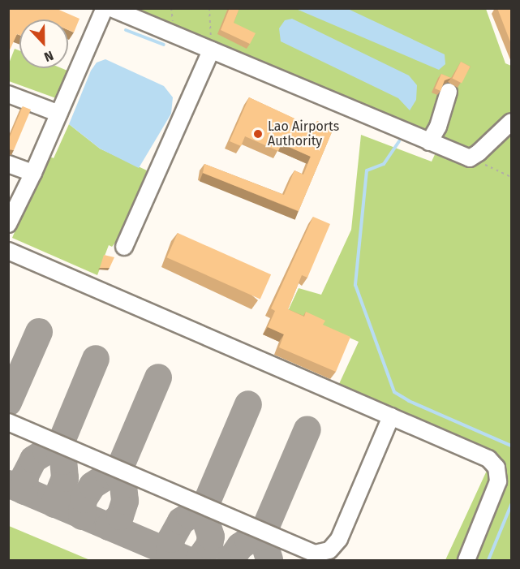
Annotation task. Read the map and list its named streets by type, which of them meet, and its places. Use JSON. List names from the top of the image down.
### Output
{
  "places": ["Lao Airports Authority"],
  "north": "bottom"
}
